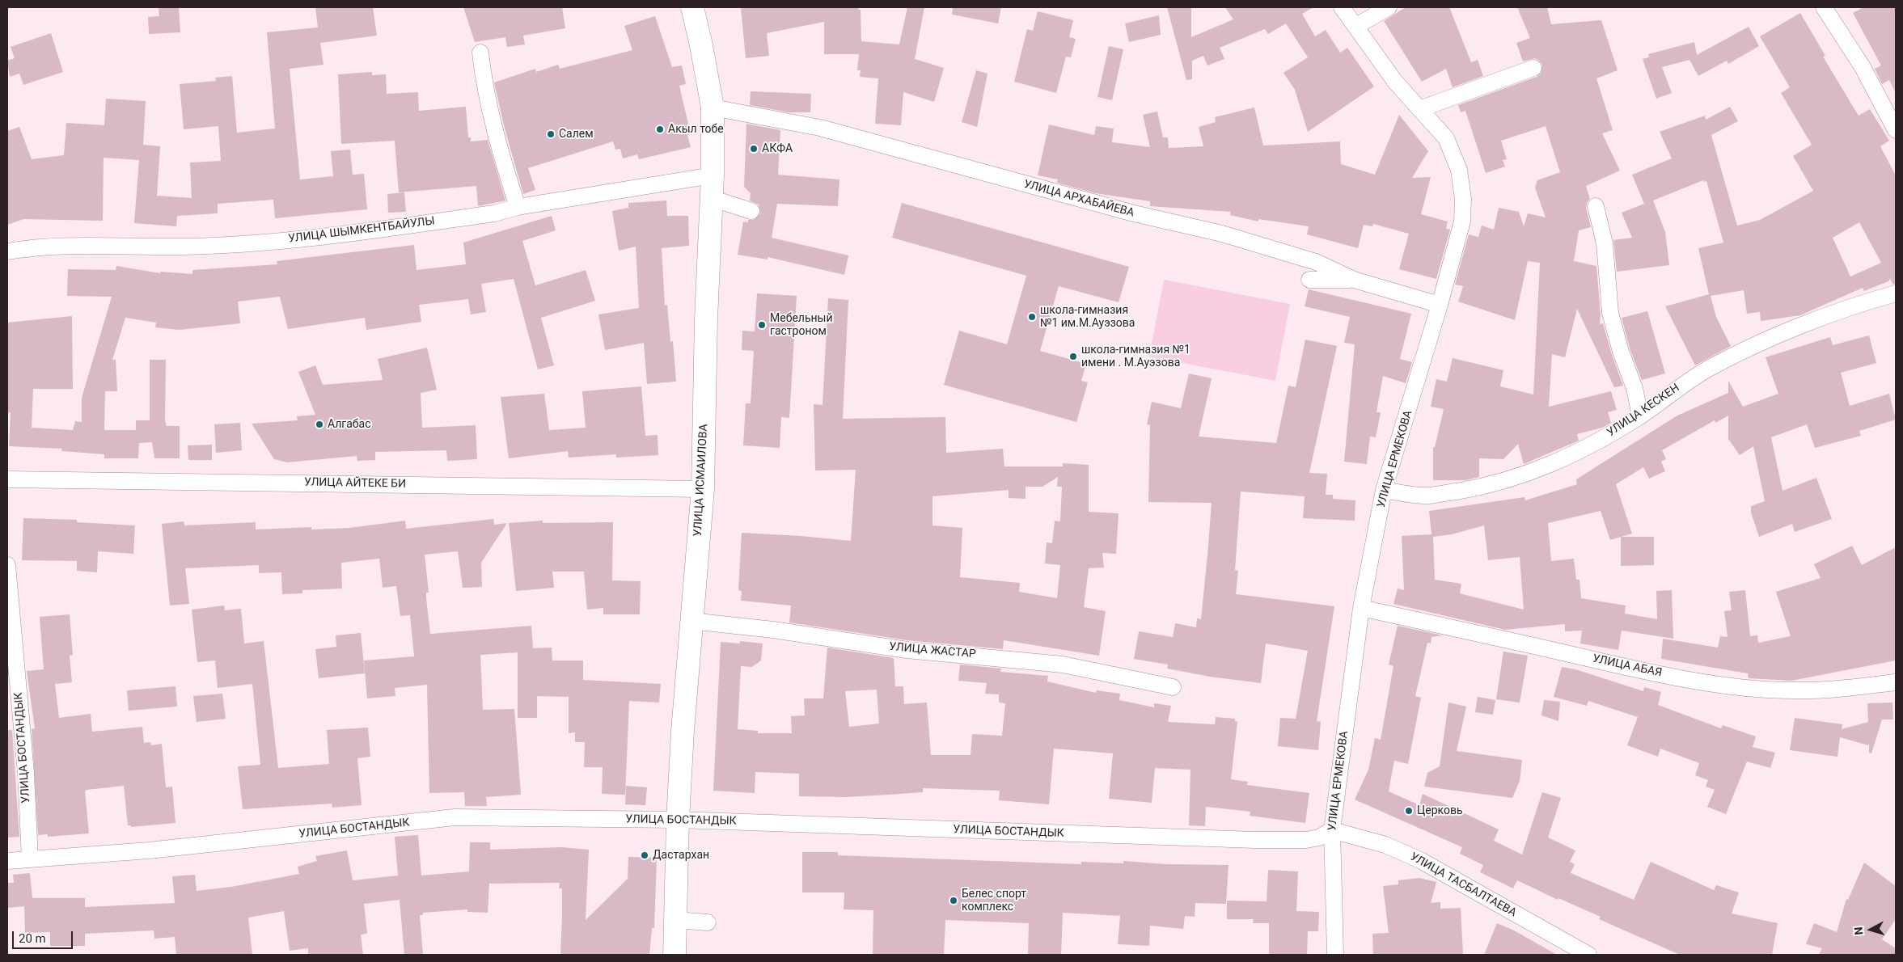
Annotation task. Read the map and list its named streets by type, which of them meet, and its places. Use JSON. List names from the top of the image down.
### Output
{
  "streets": {
    "main road": ["УЛИЦА ИСМАИЛОВА"],
    "street": [
      "УЛИЦА АРХАБАЙЕВА",
      "УЛИЦА ШЫМКЕНТБАЙУЛЫ",
      "УЛИЦА КЕСКЕН",
      "УЛИЦА ЕРМЕКОВА",
      "УЛИЦА АЙТЕКЕ БИ",
      "УЛИЦА ЖАСТАР",
      "УЛИЦА АБАЯ",
      "УЛИЦА БОСТАНДЫК",
      "УЛИЦА ТАСБАЛТАЕВА"
    ]
  },
  "crossings": [
    ["УЛИЦА АРХАБАЙЕВА", "УЛИЦА ЕРМЕКОВА"],
    ["УЛИЦА АРХАБАЙЕВА", "УЛИЦА ИСМАИЛОВА"],
    ["УЛИЦА ШЫМКЕНТБАЙУЛЫ", "УЛИЦА ИСМАИЛОВА"],
    ["УЛИЦА КЕСКЕН", "УЛИЦА ЕРМЕКОВА"],
    ["УЛИЦА ЕРМЕКОВА", "УЛИЦА АБАЯ"],
    ["УЛИЦА ЕРМЕКОВА", "УЛИЦА БОСТАНДЫК"],
    ["УЛИЦА ЕРМЕКОВА", "УЛИЦА ТАСБАЛТАЕВА"],
    ["УЛИЦА ИСМАИЛОВА", "УЛИЦА АЙТЕКЕ БИ"],
    ["УЛИЦА ИСМАИЛОВА", "УЛИЦА ЖАСТАР"],
    ["УЛИЦА ИСМАИЛОВА", "УЛИЦА БОСТАНДЫК"],
    ["УЛИЦА БОСТАНДЫК", "УЛИЦА ТАСБАЛТАЕВА"]
  ],
  "places": [
    "Акыл тобе",
    "Салем",
    "АКФА",
    "школа-гимназия №1 им.М.Ауэзова",
    "Мебельный гастроном",
    "школа-гимназия №1 имени . М.Ауэзова",
    "Алгабас",
    "Церковь",
    "Дастархан",
    "Белес спорт комплекс"
  ],
  "scale_bar": "20 m",
  "north": "left"
}
